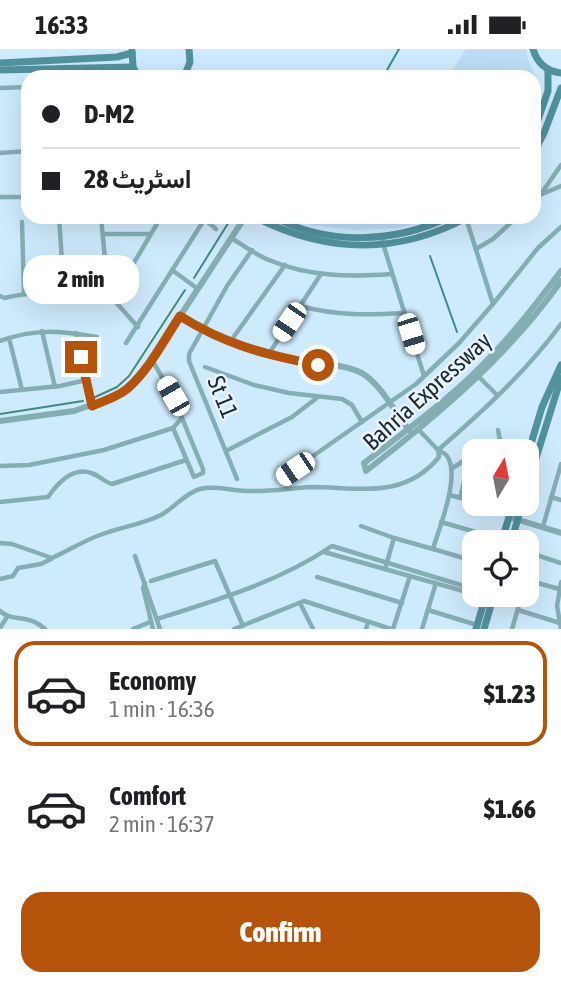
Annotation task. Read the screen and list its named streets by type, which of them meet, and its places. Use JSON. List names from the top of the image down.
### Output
{
  "streets": {
    "street": ["Bahria Expressway", "St 11"]
  },
  "north": "top",
  "page": {
    "status": "16:33",
    "banner": ["D-M2", "اسٹریٹ 28"],
    "bubble": "2 min",
    "list": [
      {
        "name": "Economy",
        "note": "1 min · 16:36",
        "value": "$1.23"
      },
      {
        "name": "Comfort",
        "note": "2 min · 16:37",
        "value": "$1.66"
      }
    ],
    "buttons": "Confirm"
  }
}
